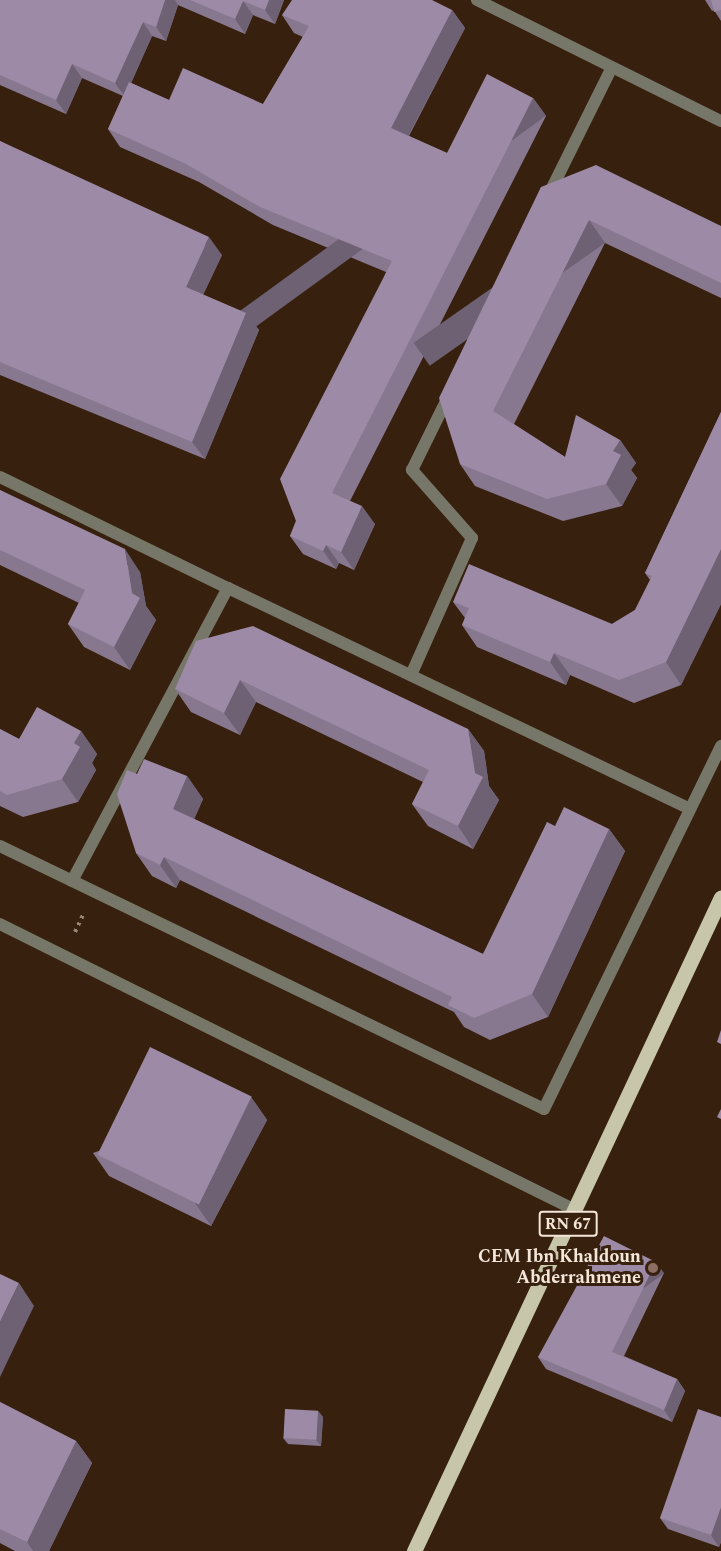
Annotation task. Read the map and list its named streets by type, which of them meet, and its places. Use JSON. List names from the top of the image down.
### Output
{
  "streets": {
    "main road": ["RN 67"]
  },
  "places": ["CEM Ibn Khaldoun Abderrahmene"]
}
